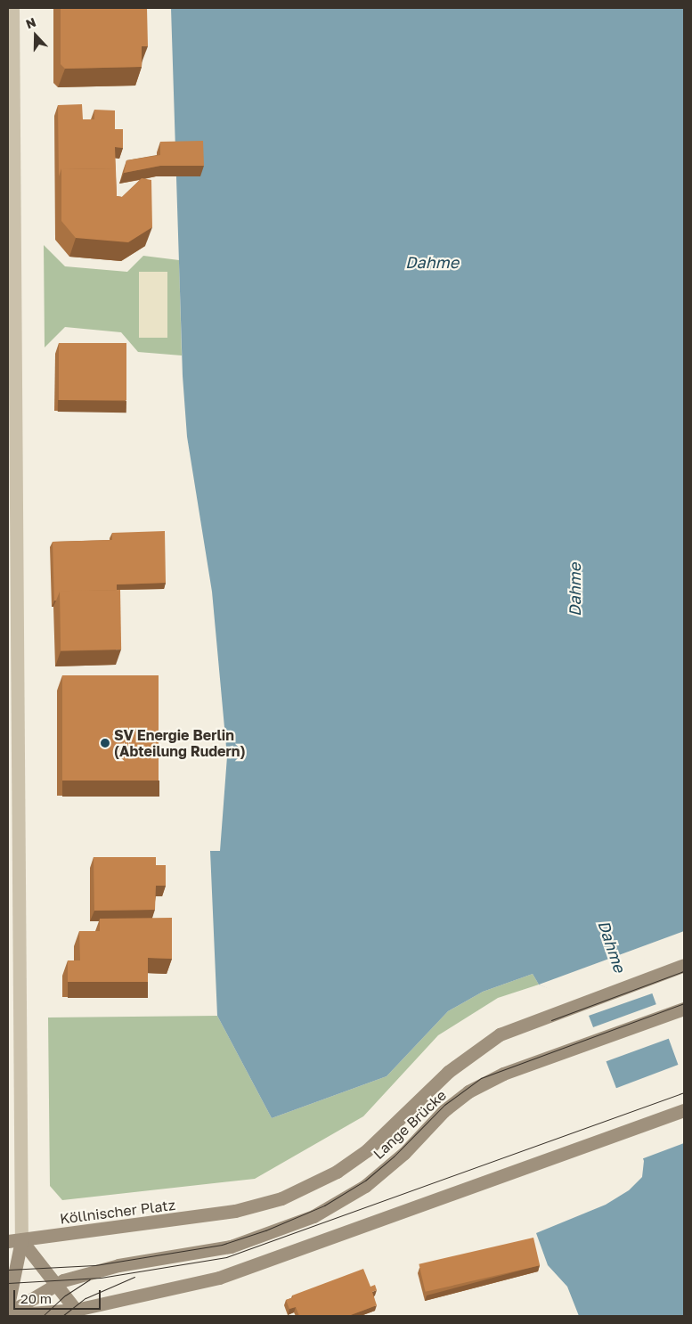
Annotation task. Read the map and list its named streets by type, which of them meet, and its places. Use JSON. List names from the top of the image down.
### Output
{
  "streets": {
    "main road": ["Lange Brücke", "Köllnischer Platz"]
  },
  "crossings": [
    ["Lange Brücke", "Köllnischer Platz"]
  ],
  "water": ["Dahme"],
  "places": ["SV Energie Berlin (Abteilung Rudern)"],
  "scale_bar": "20 m",
  "north": "top"
}
